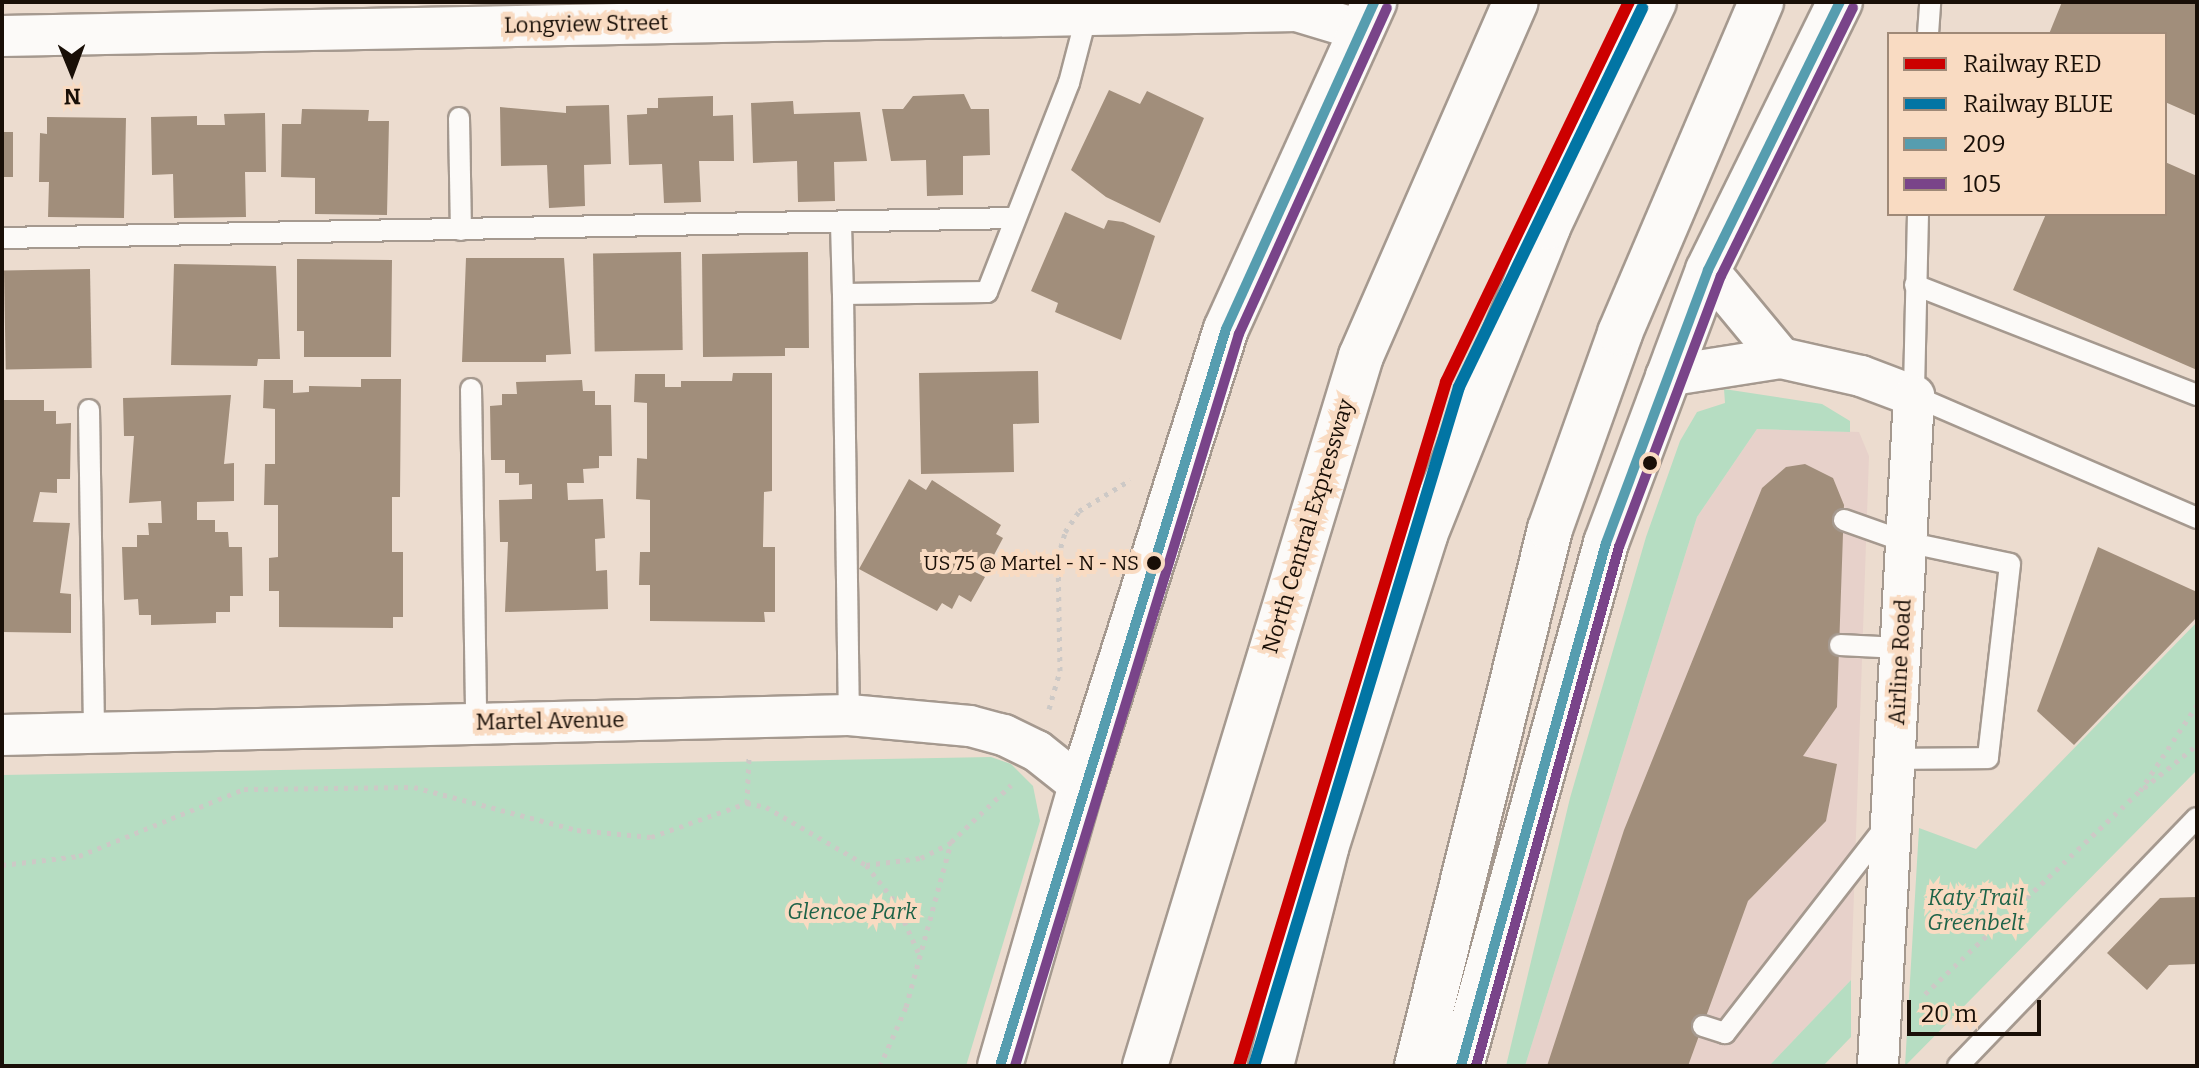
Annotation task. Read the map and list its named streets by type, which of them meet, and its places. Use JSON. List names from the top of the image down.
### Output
{
  "streets": {
    "main road": ["North Central Expressway"],
    "street": ["Longview Street", "Airline Road", "Martel Avenue"]
  },
  "parks": ["Katy Trail Greenbelt", "Glencoe Park"],
  "places": ["US 75 @ Martel - N - NS"],
  "lines": [
    "rail line RED",
    "transit line 209",
    "rail line BLUE",
    "transit line 105"
  ],
  "legend": [
    "Railway RED",
    "Railway BLUE",
    "209",
    "105"
  ],
  "scale_bar": "20 m",
  "north": "bottom"
}
